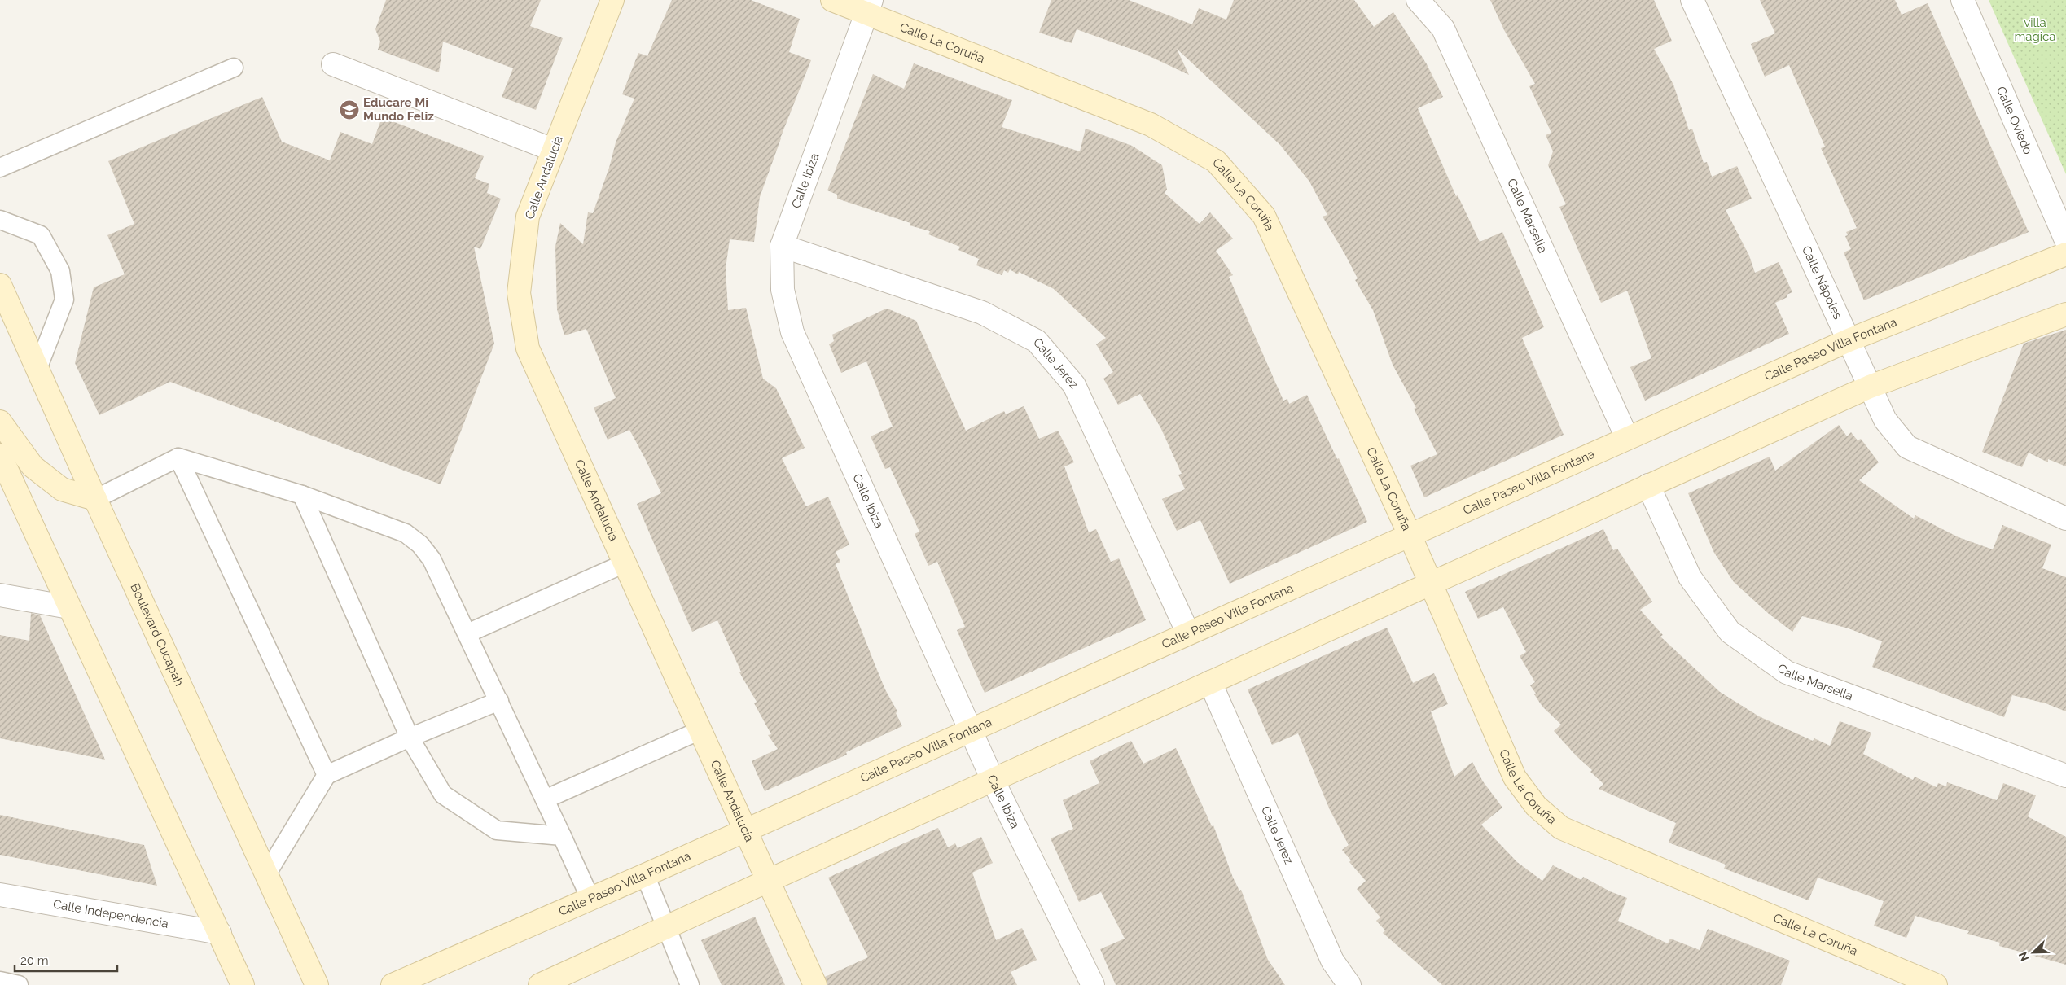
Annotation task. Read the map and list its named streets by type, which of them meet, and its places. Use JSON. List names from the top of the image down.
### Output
{
  "streets": {
    "street": [
      "Calle La Coruña",
      "Calle Oviedo",
      "Calle Andalucía",
      "Calle Ibiza",
      "Calle Marsella",
      "Calle Nápoles",
      "Calle Paseo Villa Fontana",
      "Calle Jerez",
      "Boulevard Cucapah",
      "Calle Independencia"
    ]
  },
  "crossings": [
    ["Calle La Coruña", "Calle Ibiza"],
    ["Calle La Coruña", "Calle Paseo Villa Fontana"],
    ["Calle Andalucía", "Calle Paseo Villa Fontana"],
    ["Calle Ibiza", "Calle Paseo Villa Fontana"],
    ["Calle Ibiza", "Calle Jerez"],
    ["Calle Marsella", "Calle Paseo Villa Fontana"],
    ["Calle Nápoles", "Calle Paseo Villa Fontana"],
    ["Calle Paseo Villa Fontana", "Calle Jerez"]
  ],
  "parks": ["villa magica"],
  "places": {
    "school or university": ["Educare Mi Mundo Feliz"]
  },
  "scale_bar": "20 m",
  "north": "bottom left"
}
